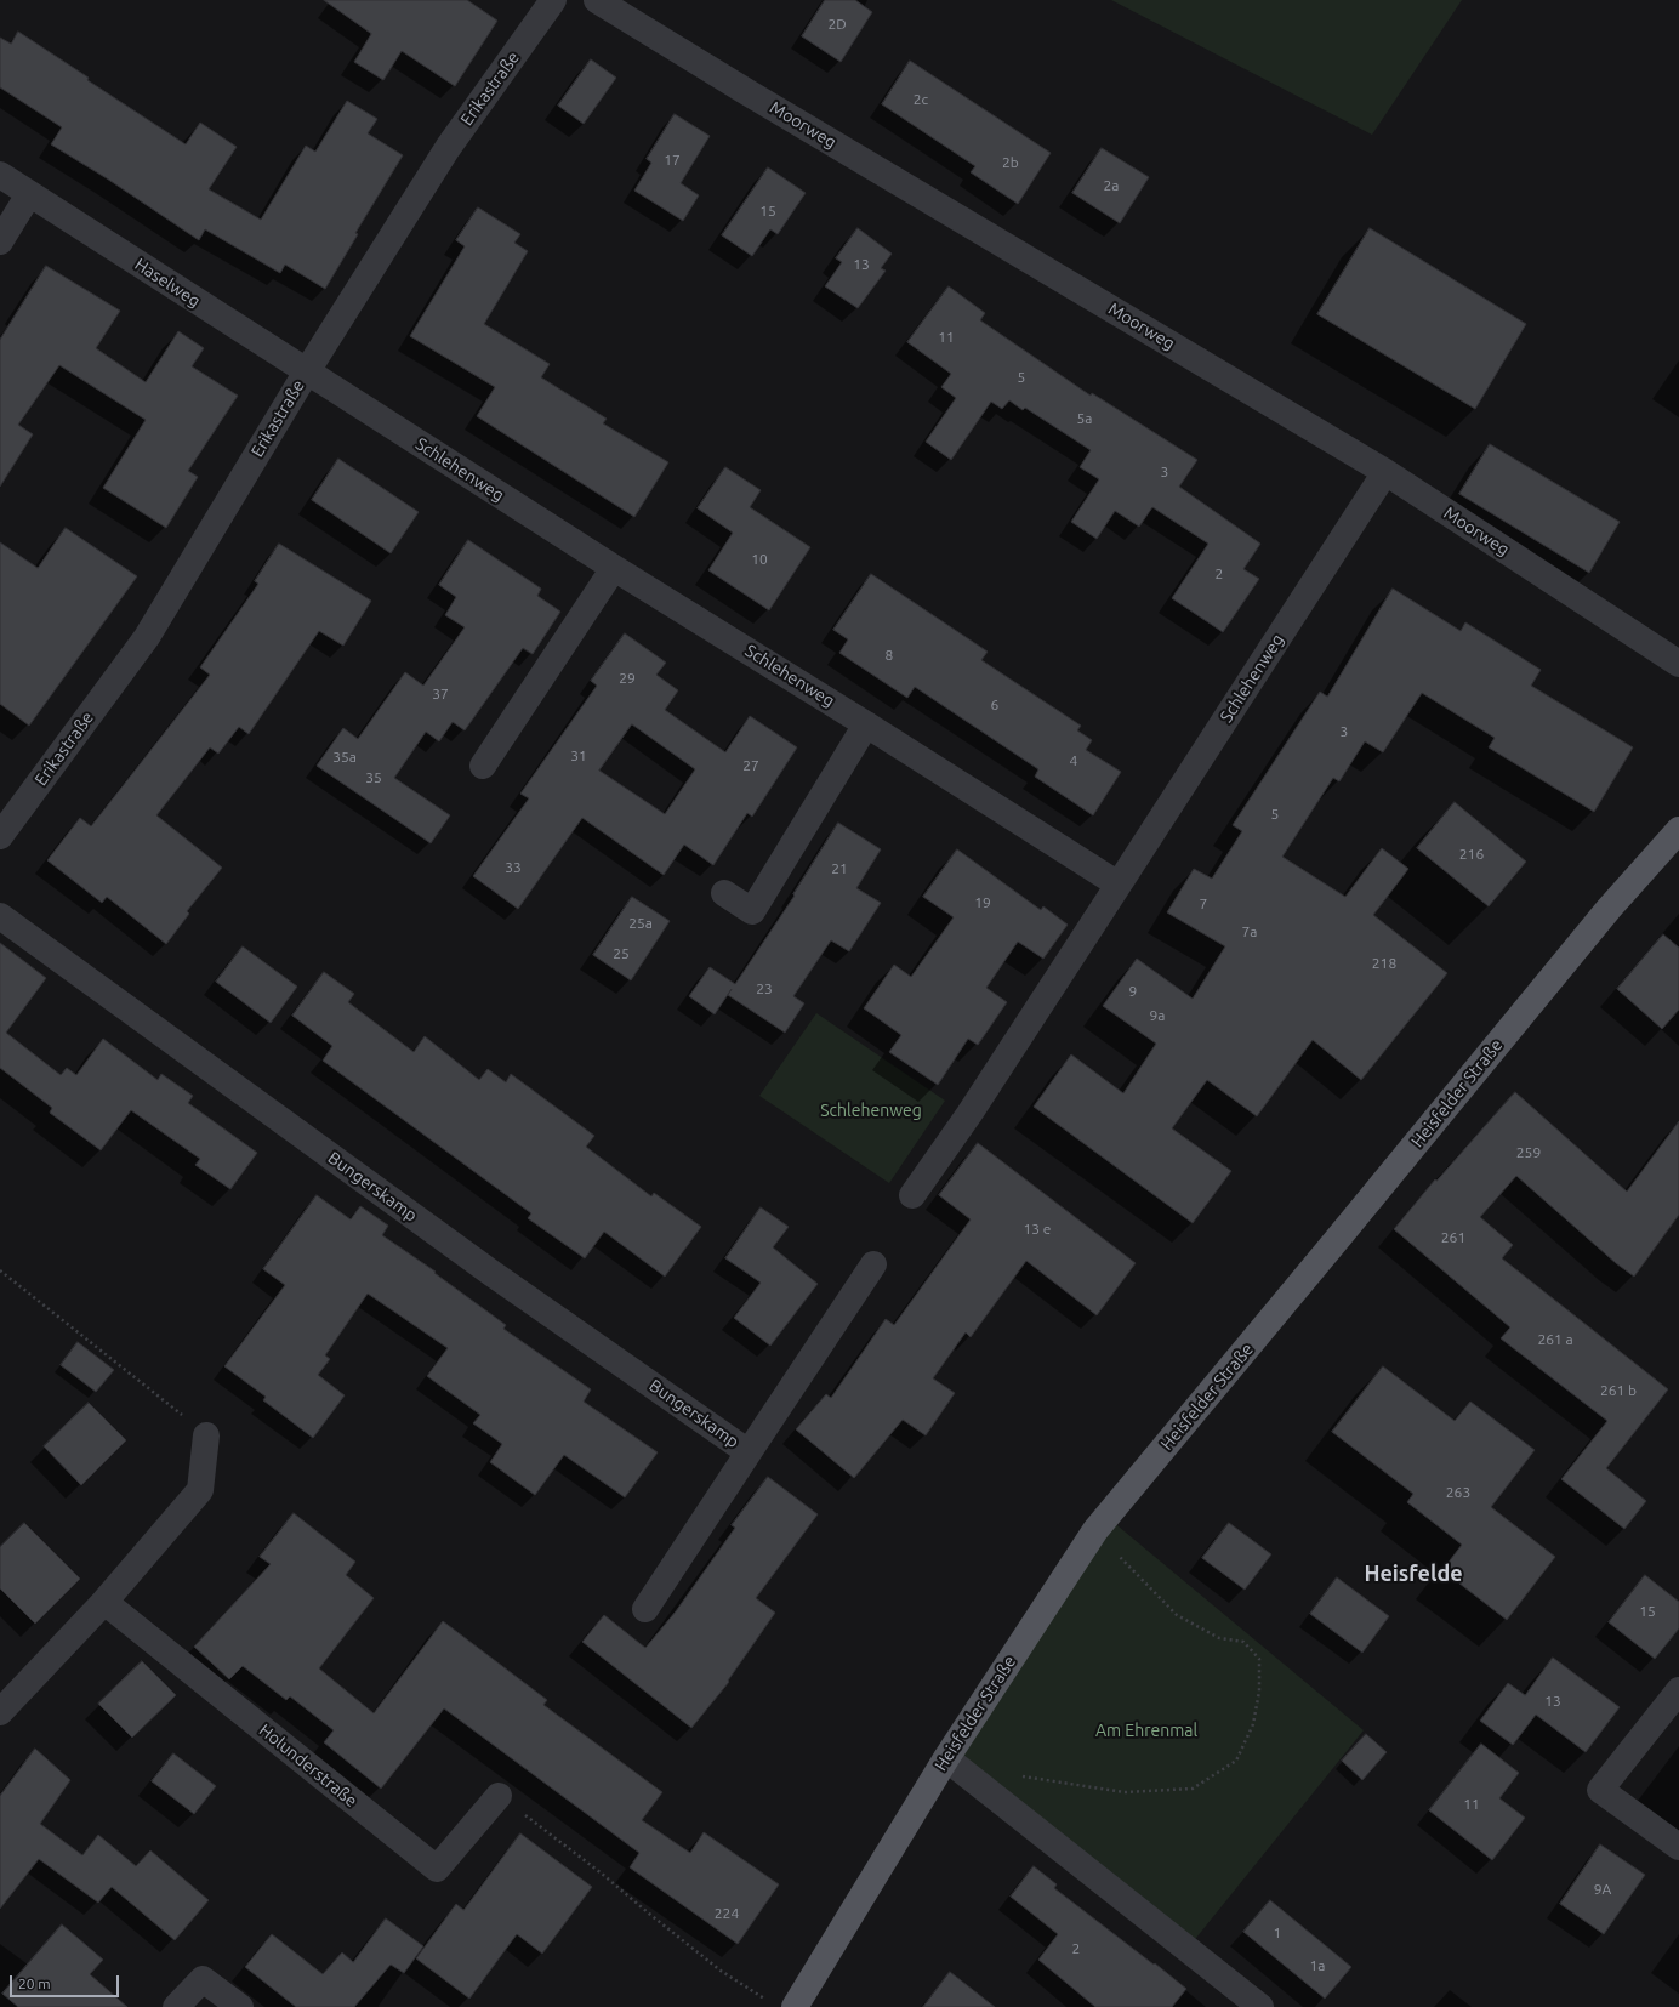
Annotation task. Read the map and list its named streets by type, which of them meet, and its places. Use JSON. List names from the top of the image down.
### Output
{
  "streets": {
    "main road": ["Heisfelder Straße"],
    "street": [
      "Erikastraße",
      "Moorweg",
      "Haselweg",
      "Schlehenweg",
      "Bungerskamp",
      "Holunderstraße"
    ]
  },
  "crossings": [
    ["Erikastraße", "Haselweg"],
    ["Erikastraße", "Schlehenweg"],
    ["Moorweg", "Schlehenweg"],
    ["Haselweg", "Schlehenweg"]
  ],
  "districts": ["Heisfelde"],
  "parks": ["Schlehenweg", "Am Ehrenmal"],
  "house_numbers": [
    "2D",
    "2c",
    "17",
    "2b",
    "2a",
    "15",
    "13",
    "11",
    "5",
    "5a",
    "3",
    "10",
    "2",
    "8",
    "29",
    "37",
    "6",
    "3",
    "31",
    "35a",
    "4",
    "27",
    "35",
    "5",
    "216",
    "33",
    "21",
    "19",
    "7",
    "25a",
    "7a",
    "25",
    "218",
    "23",
    "9",
    "9a",
    "259",
    "13 e",
    "261",
    "261 a",
    "261 b",
    "263",
    "15",
    "13",
    "11",
    "9A",
    "224",
    "1",
    "2",
    "1a"
  ],
  "scale_bar": "20 m"
}
